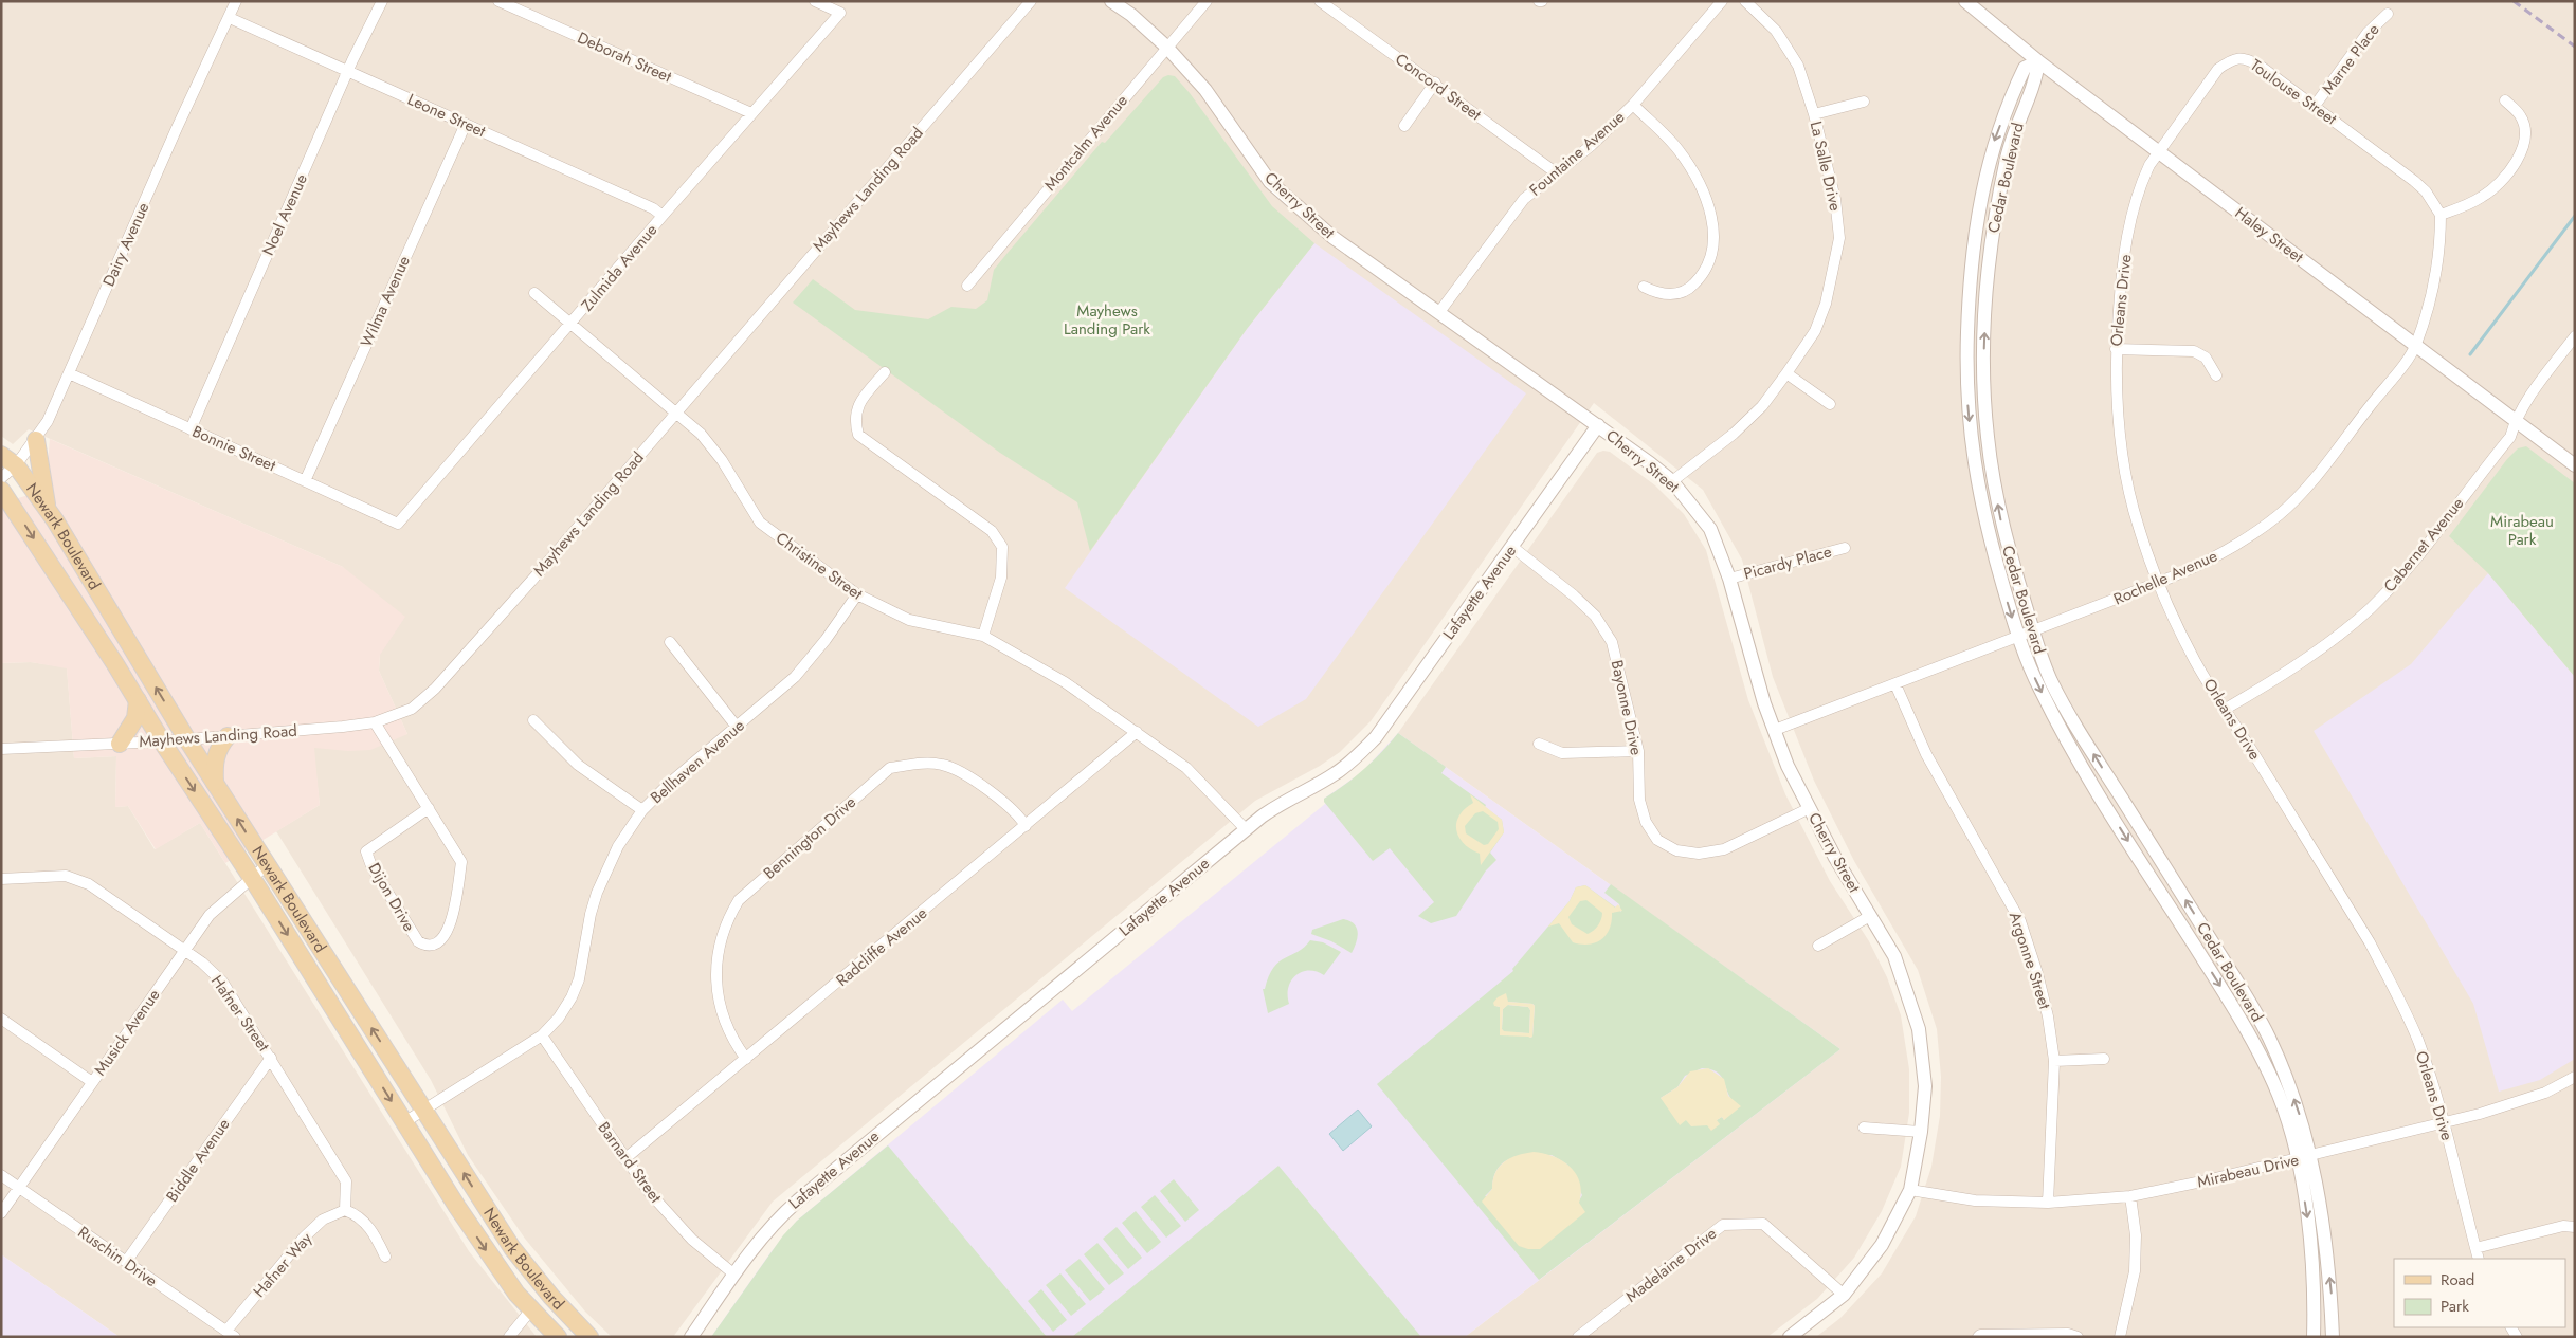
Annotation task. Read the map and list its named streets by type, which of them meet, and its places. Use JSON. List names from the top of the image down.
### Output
{
  "streets": {
    "main road": ["Newark Boulevard"],
    "street": [
      "Deborah Street",
      "Marne Place",
      "Concord Street",
      "Toulouse Street",
      "Leone Street",
      "Montcalm Avenue",
      "Fountaine Avenue",
      "La Salle Drive",
      "Cedar Boulevard",
      "Mayhews Landing Road",
      "Cherry Street",
      "Noel Avenue",
      "Haley Street",
      "Dairy Avenue",
      "Zulmida Avenue",
      "Orleans Drive",
      "Wilma Avenue",
      "Bonnie Street",
      "Cabernet Avenue",
      "Picardy Place",
      "Christine Street",
      "Rochelle Avenue",
      "Lafayette Avenue",
      "Bayonne Drive",
      "Bellhaven Avenue",
      "Bennington Drive",
      "Dijon Drive",
      "Radcliffe Avenue",
      "Argonne Street",
      "Hafner Street",
      "Musick Avenue",
      "Biddle Avenue",
      "Barnard Street",
      "Mirabeau Drive",
      "Ruschin Drive",
      "Hafner Way",
      "Madelaine Drive"
    ]
  },
  "crossings": [
    ["Deborah Street", "Zulmida Avenue"],
    ["Marne Place", "Toulouse Street"],
    ["Concord Street", "Fountaine Avenue"],
    ["Toulouse Street", "Haley Street"],
    ["Toulouse Street", "Orleans Drive"],
    ["Toulouse Street", "Rochelle Avenue"],
    ["Leone Street", "Noel Avenue"],
    ["Leone Street", "Dairy Avenue"],
    ["Leone Street", "Zulmida Avenue"],
    ["Leone Street", "Wilma Avenue"],
    ["Montcalm Avenue", "Cherry Street"],
    ["Fountaine Avenue", "Cherry Street"],
    ["La Salle Drive", "Cherry Street"],
    ["Cedar Boulevard", "Haley Street"],
    ["Cedar Boulevard", "Rochelle Avenue"],
    ["Cedar Boulevard", "Mirabeau Drive"],
    ["Mayhews Landing Road", "Newark Boulevard"],
    ["Mayhews Landing Road", "Christine Street"],
    ["Mayhews Landing Road", "Dijon Drive"],
    ["Cherry Street", "Picardy Place"],
    ["Cherry Street", "Rochelle Avenue"],
    ["Cherry Street", "Lafayette Avenue"],
    ["Cherry Street", "Bayonne Drive"],
    ["Cherry Street", "Mirabeau Drive"],
    ["Cherry Street", "Madelaine Drive"],
    ["Noel Avenue", "Bonnie Street"],
    ["Haley Street", "Orleans Drive"],
    ["Haley Street", "Cabernet Avenue"],
    ["Haley Street", "Rochelle Avenue"],
    ["Dairy Avenue", "Bonnie Street"],
    ["Dairy Avenue", "Newark Boulevard"],
    ["Zulmida Avenue", "Bonnie Street"],
    ["Zulmida Avenue", "Christine Street"],
    ["Orleans Drive", "Cabernet Avenue"],
    ["Orleans Drive", "Rochelle Avenue"],
    ["Orleans Drive", "Mirabeau Drive"],
    ["Wilma Avenue", "Bonnie Street"],
    ["Newark Boulevard", "Bellhaven Avenue"],
    ["Newark Boulevard", "Musick Avenue"],
    ["Christine Street", "Lafayette Avenue"],
    ["Christine Street", "Bellhaven Avenue"],
    ["Christine Street", "Radcliffe Avenue"],
    ["Rochelle Avenue", "Argonne Street"],
    ["Lafayette Avenue", "Bayonne Drive"],
    ["Lafayette Avenue", "Barnard Street"],
    ["Bellhaven Avenue", "Barnard Street"],
    ["Bennington Drive", "Radcliffe Avenue"],
    ["Radcliffe Avenue", "Barnard Street"],
    ["Argonne Street", "Mirabeau Drive"],
    ["Hafner Street", "Musick Avenue"],
    ["Hafner Street", "Biddle Avenue"],
    ["Hafner Street", "Hafner Way"],
    ["Musick Avenue", "Ruschin Drive"],
    ["Biddle Avenue", "Ruschin Drive"],
    ["Ruschin Drive", "Hafner Way"]
  ],
  "parks": ["Mayhews Landing Park", "Mirabeau Park"],
  "legend": ["Road", "Park"]
}
